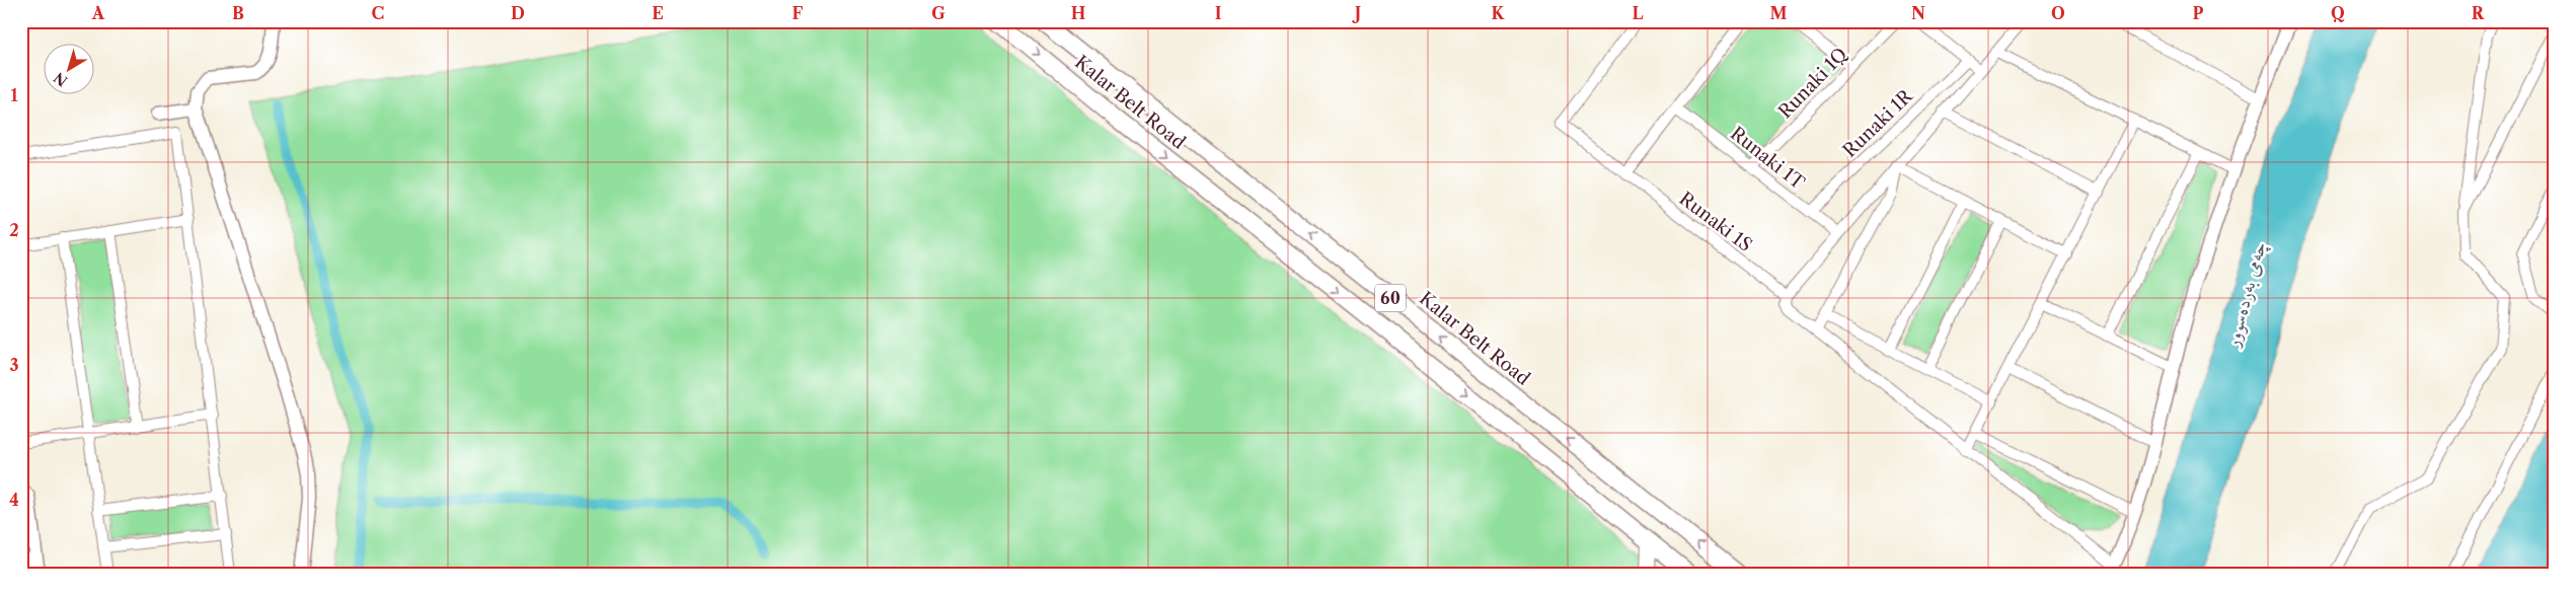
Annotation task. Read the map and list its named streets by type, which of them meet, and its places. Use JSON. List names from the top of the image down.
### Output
{
  "streets": {
    "highway": ["Kalar Belt Road", "60"],
    "street": [
      "Runaki 1Q",
      "Runaki 1R",
      "Runaki 1T",
      "Runaki 1S"
    ]
  },
  "crossings": [
    ["Runaki 1Q", "Runaki 1T"],
    ["Runaki 1R", "Runaki 1T"]
  ],
  "water": ["چەمی بەردەسوور"],
  "north": "bottom left",
  "grid": {
    "columns": [
      "A",
      "B",
      "C",
      "D",
      "E",
      "F",
      "G",
      "H",
      "I",
      "J",
      "K",
      "L",
      "M",
      "N",
      "O",
      "P",
      "Q",
      "R"
    ],
    "rows": [
      "1",
      "2",
      "3",
      "4"
    ]
  }
}
